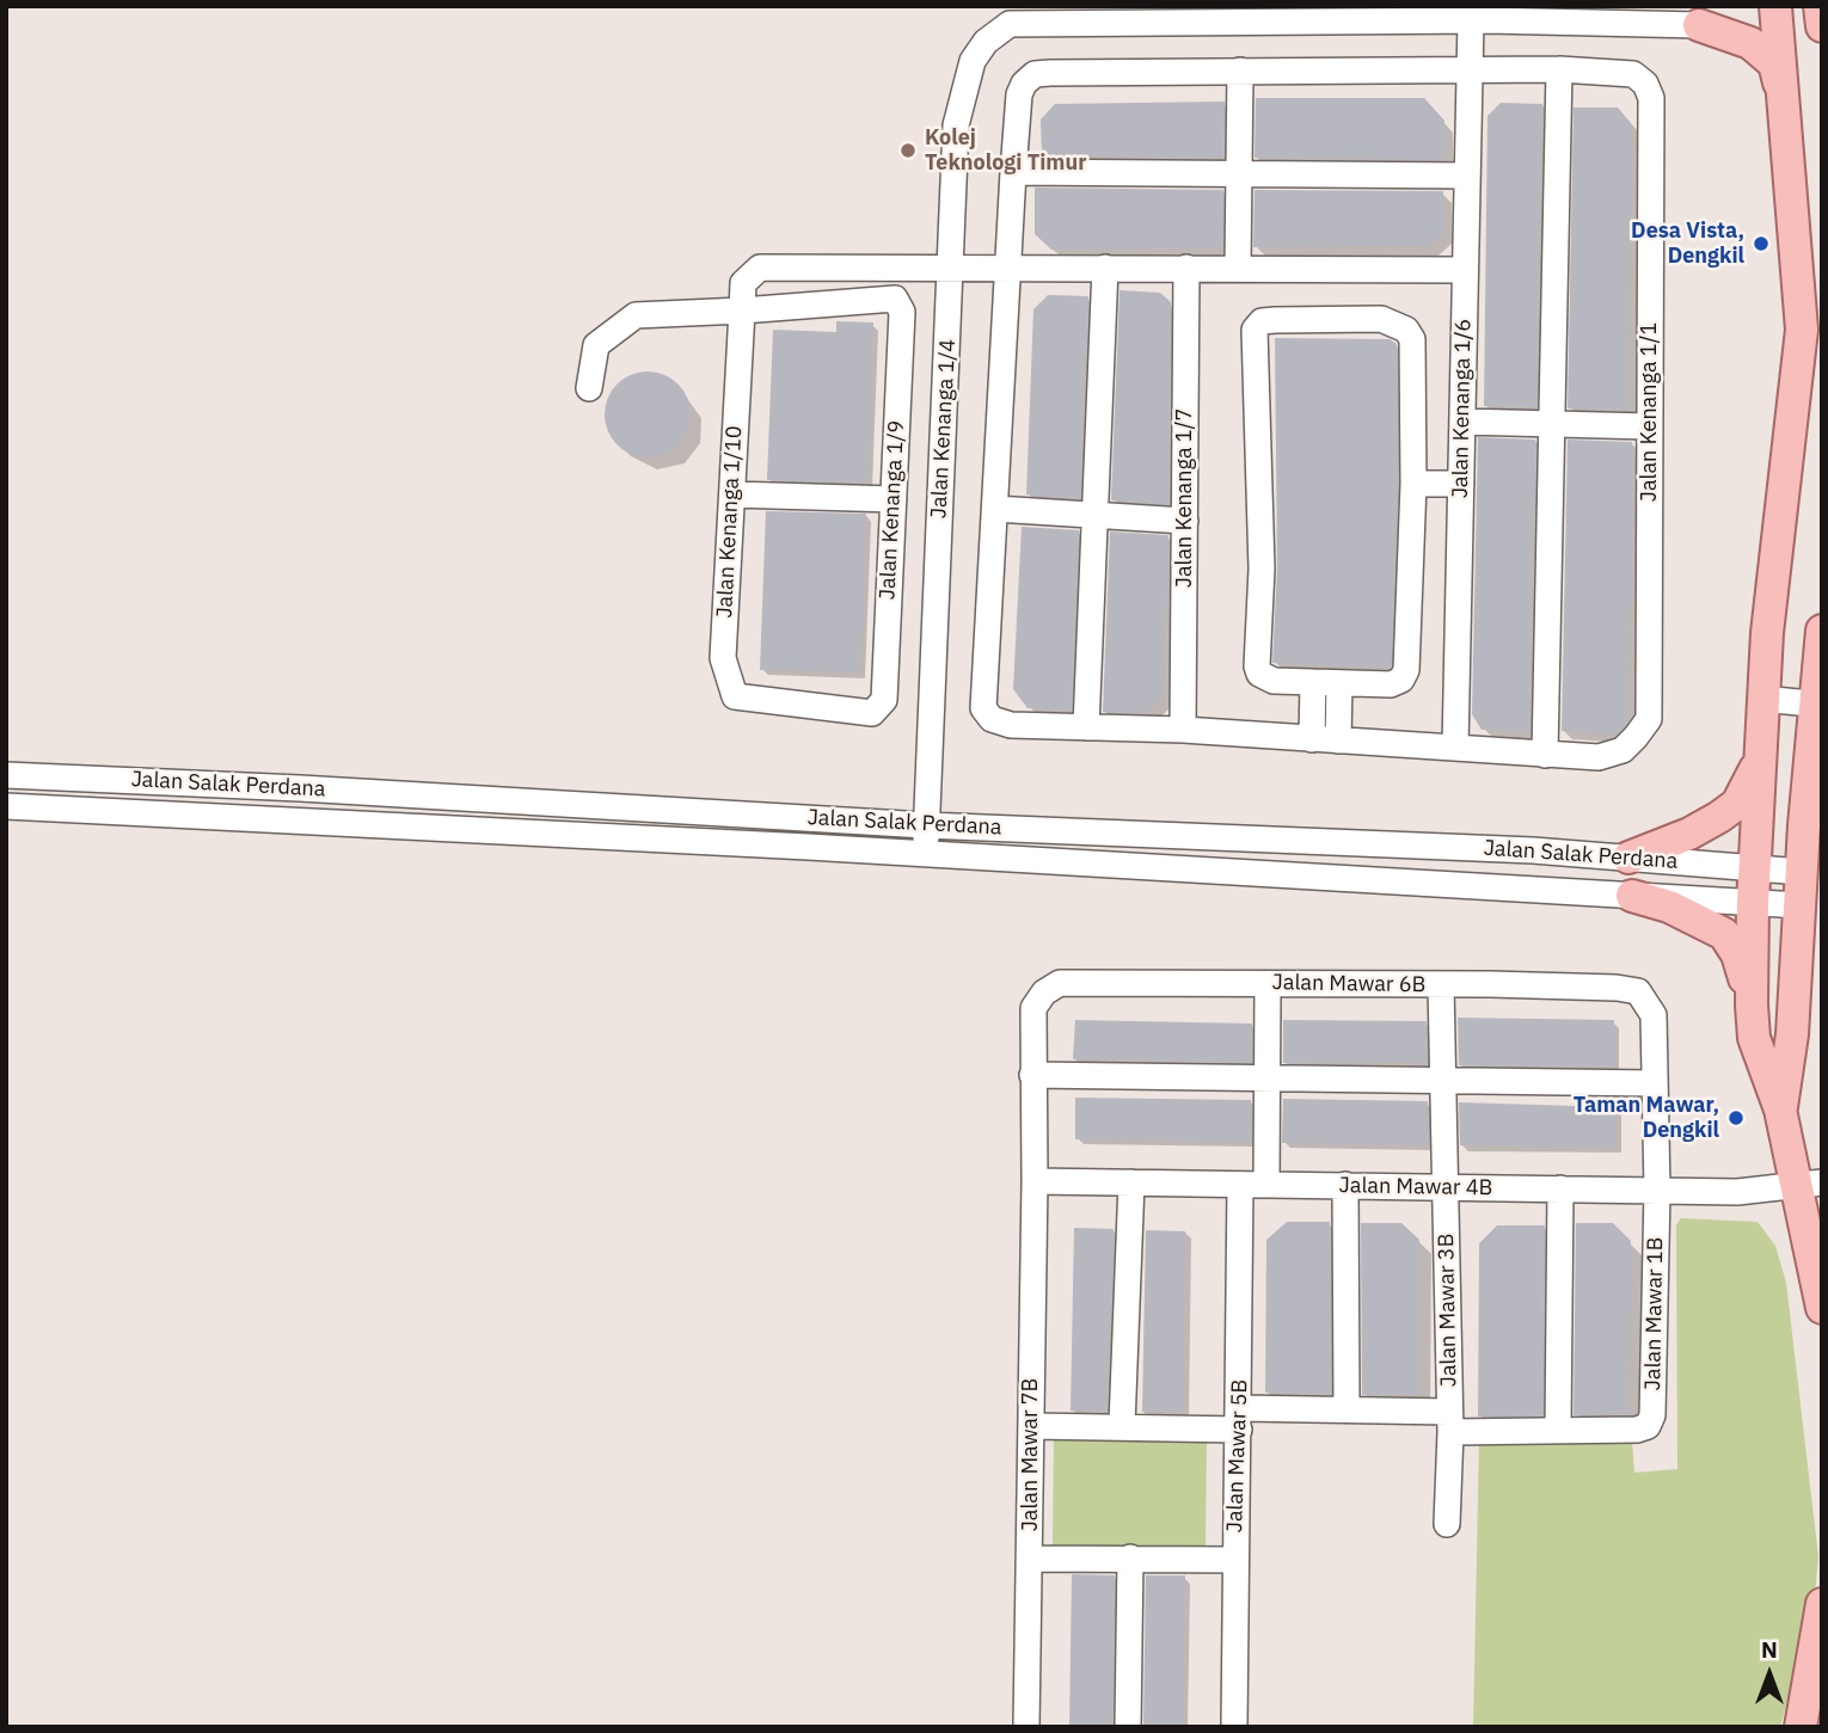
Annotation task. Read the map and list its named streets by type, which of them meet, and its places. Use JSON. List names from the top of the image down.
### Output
{
  "streets": {
    "street": [
      "Jalan Kenanga 1/6",
      "Jalan Kenanga 1/1",
      "Jalan Kenanga 1/4",
      "Jalan Kenanga 1/7",
      "Jalan Kenanga 1/9",
      "Jalan Kenanga 1/10",
      "Jalan Salak Perdana",
      "Jalan Mawar 6B",
      "Jalan Mawar 4B",
      "Jalan Mawar 3B",
      "Jalan Mawar 1B",
      "Jalan Mawar 7B",
      "Jalan Mawar 5B"
    ]
  },
  "crossings": [
    ["Jalan Kenanga 1/4", "Jalan Kenanga 1/10"],
    ["Jalan Kenanga 1/4", "Jalan Salak Perdana"],
    ["Jalan Kenanga 1/9", "Jalan Kenanga 1/10"],
    ["Jalan Mawar 6B", "Jalan Mawar 3B"],
    ["Jalan Mawar 6B", "Jalan Mawar 1B"],
    ["Jalan Mawar 6B", "Jalan Mawar 7B"],
    ["Jalan Mawar 4B", "Jalan Mawar 3B"],
    ["Jalan Mawar 4B", "Jalan Mawar 1B"],
    ["Jalan Mawar 4B", "Jalan Mawar 7B"],
    ["Jalan Mawar 4B", "Jalan Mawar 5B"]
  ],
  "places": ["Kolej Teknologi Timur", "Desa Vista, Dengkil", "Taman Mawar, Dengkil"],
  "north": "top"
}
